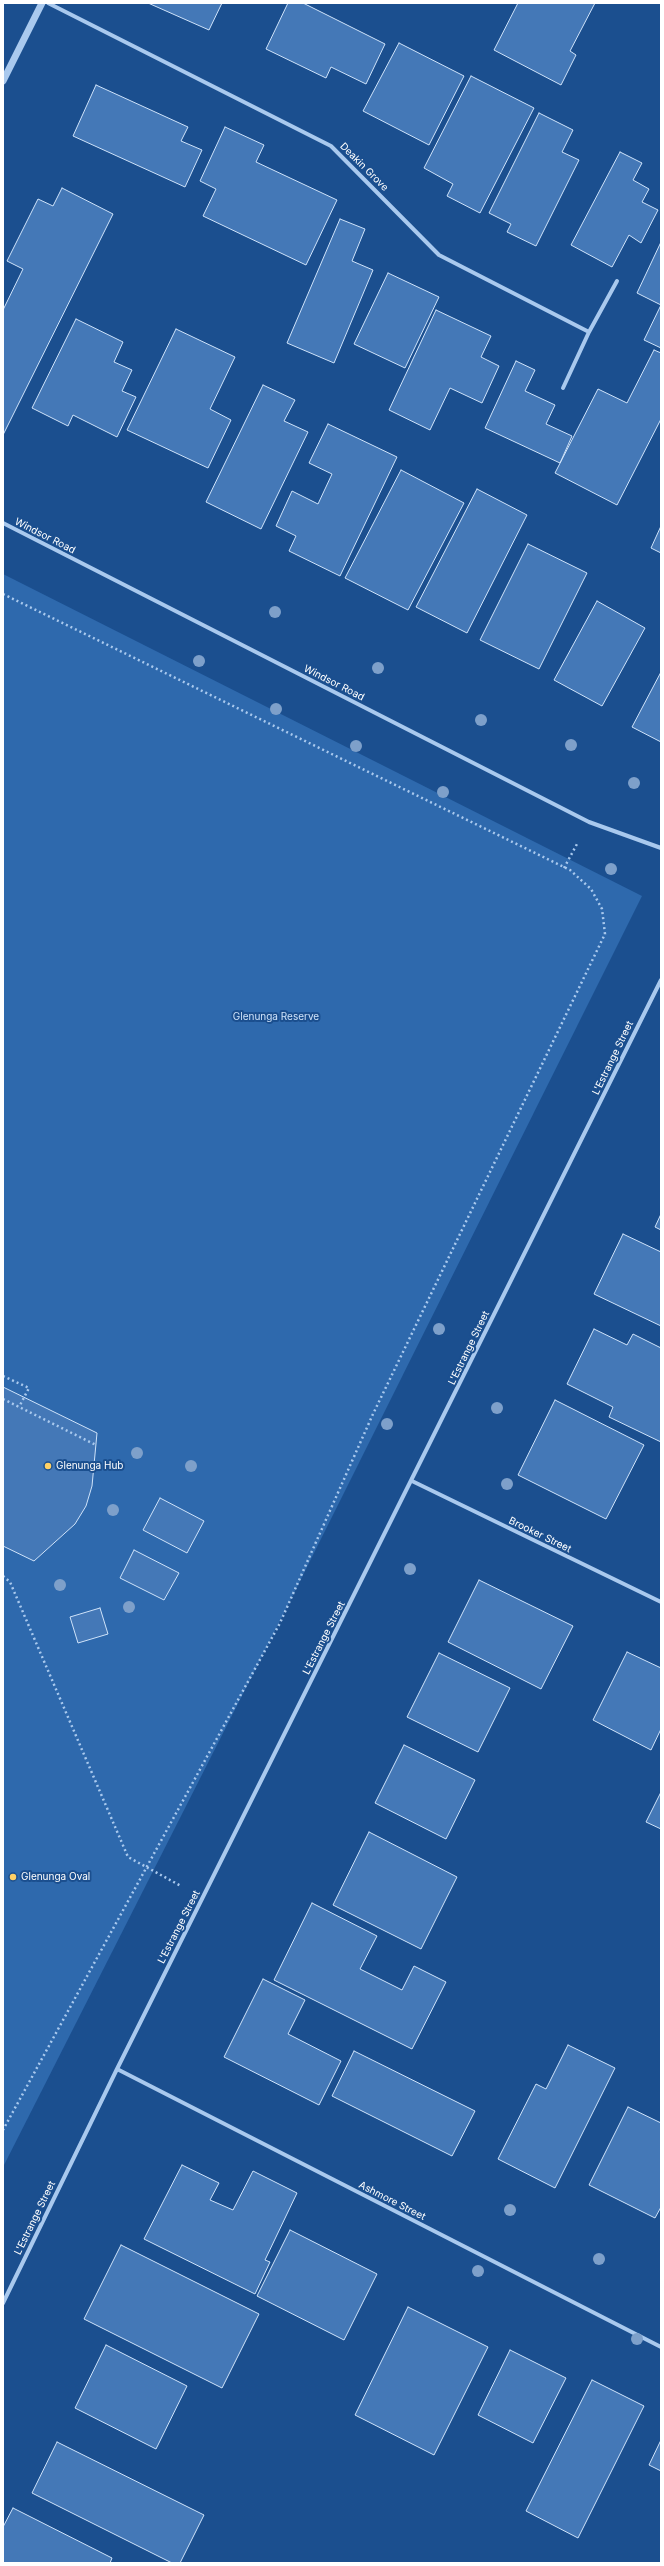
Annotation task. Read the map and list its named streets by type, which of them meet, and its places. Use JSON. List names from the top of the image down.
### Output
{
  "streets": {
    "street": [
      "Deakin Grove",
      "Windsor Road",
      "L'Estrange Street",
      "Brooker Street",
      "Ashmore Street"
    ]
  },
  "crossings": [
    ["L'Estrange Street", "Brooker Street"],
    ["L'Estrange Street", "Ashmore Street"]
  ],
  "parks": ["Glenunga Reserve"],
  "places": ["Glenunga Hub", "Glenunga Oval"]
}
